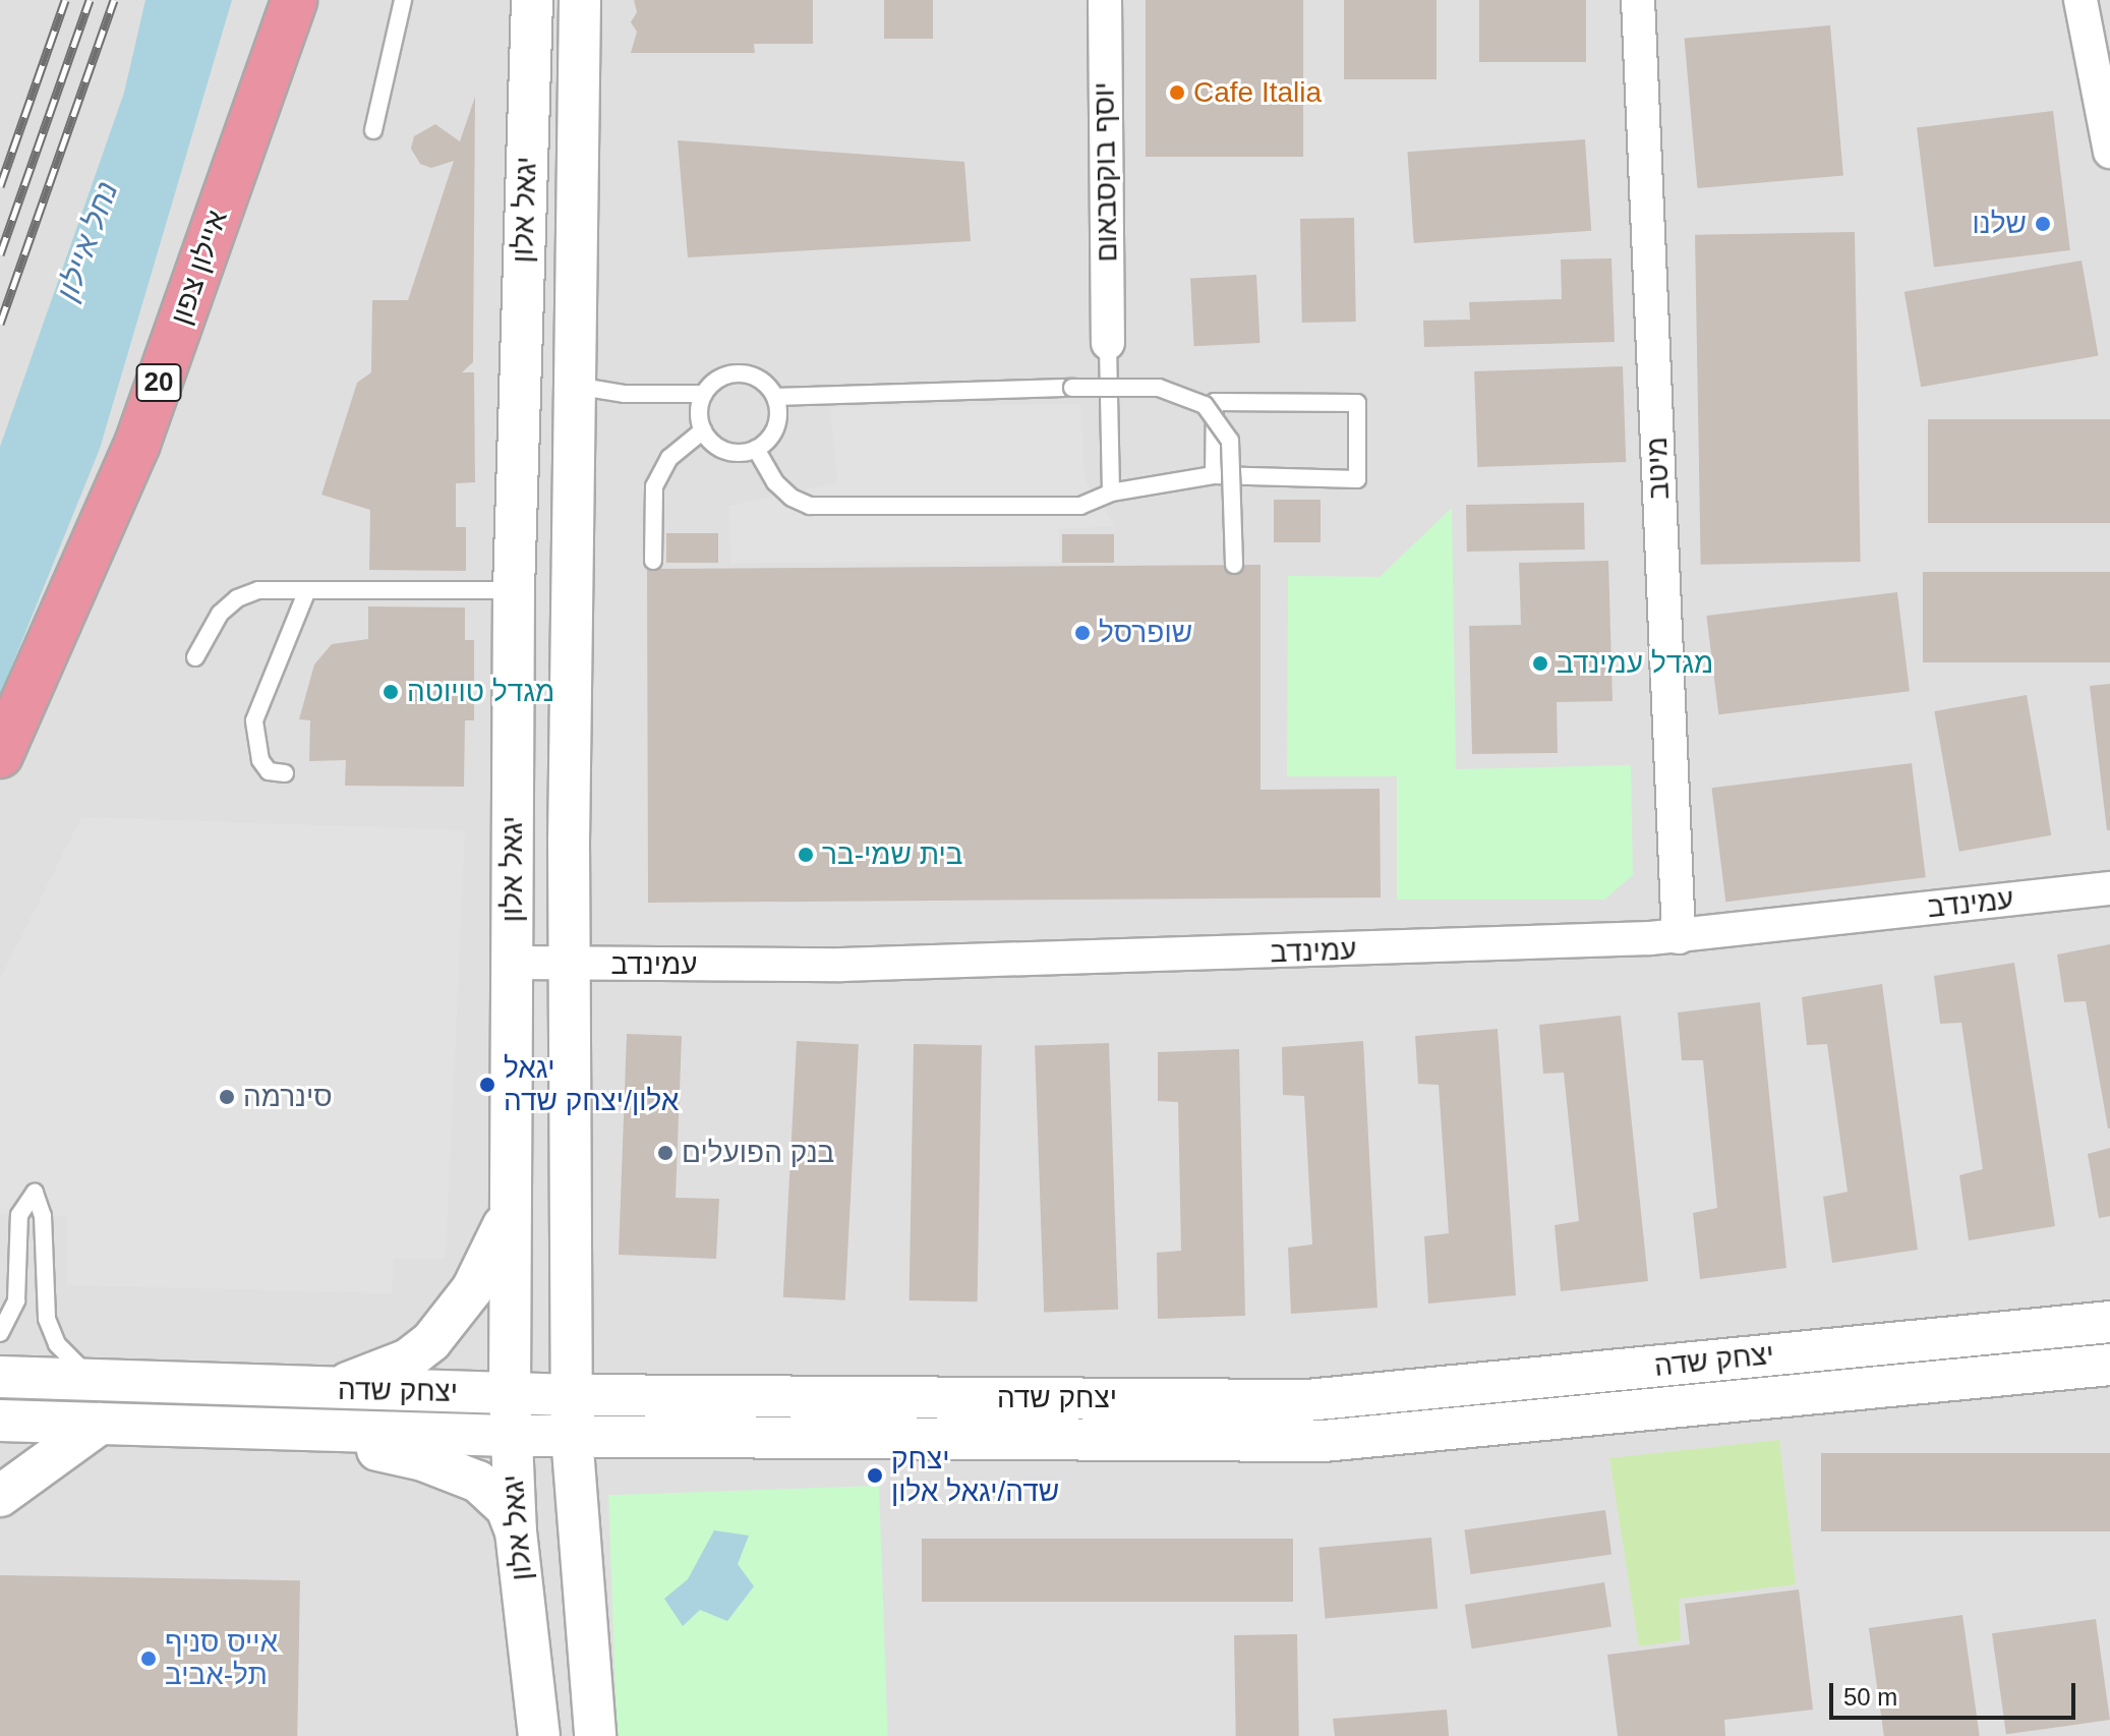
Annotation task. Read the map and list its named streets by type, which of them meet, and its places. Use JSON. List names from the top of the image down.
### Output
{
  "streets": {
    "highway": ["איילון צפון", "20"],
    "street": [
      "יוסף בוקסבאום",
      "יגאל אלון",
      "מיטב",
      "עמינדב",
      "יצחק שדה"
    ]
  },
  "crossings": [
    ["יגאל אלון", "עמינדב"],
    ["יגאל אלון", "יצחק שדה"],
    ["מיטב", "עמינדב"]
  ],
  "water": ["נחל איילון"],
  "places": [
    "Cafe Italia",
    "שלנו",
    "שופרסל",
    "מגדל עמינדב",
    "מגדל טויוטה",
    "בית שמי-בר",
    "יגאל אלון/יצחק שדה",
    "סינרמה",
    "בנק הפועלים",
    "יצחק שדה/יגאל אלון",
    "אייס סניף תל-אביב"
  ],
  "scale_bar": "50 m"
}
